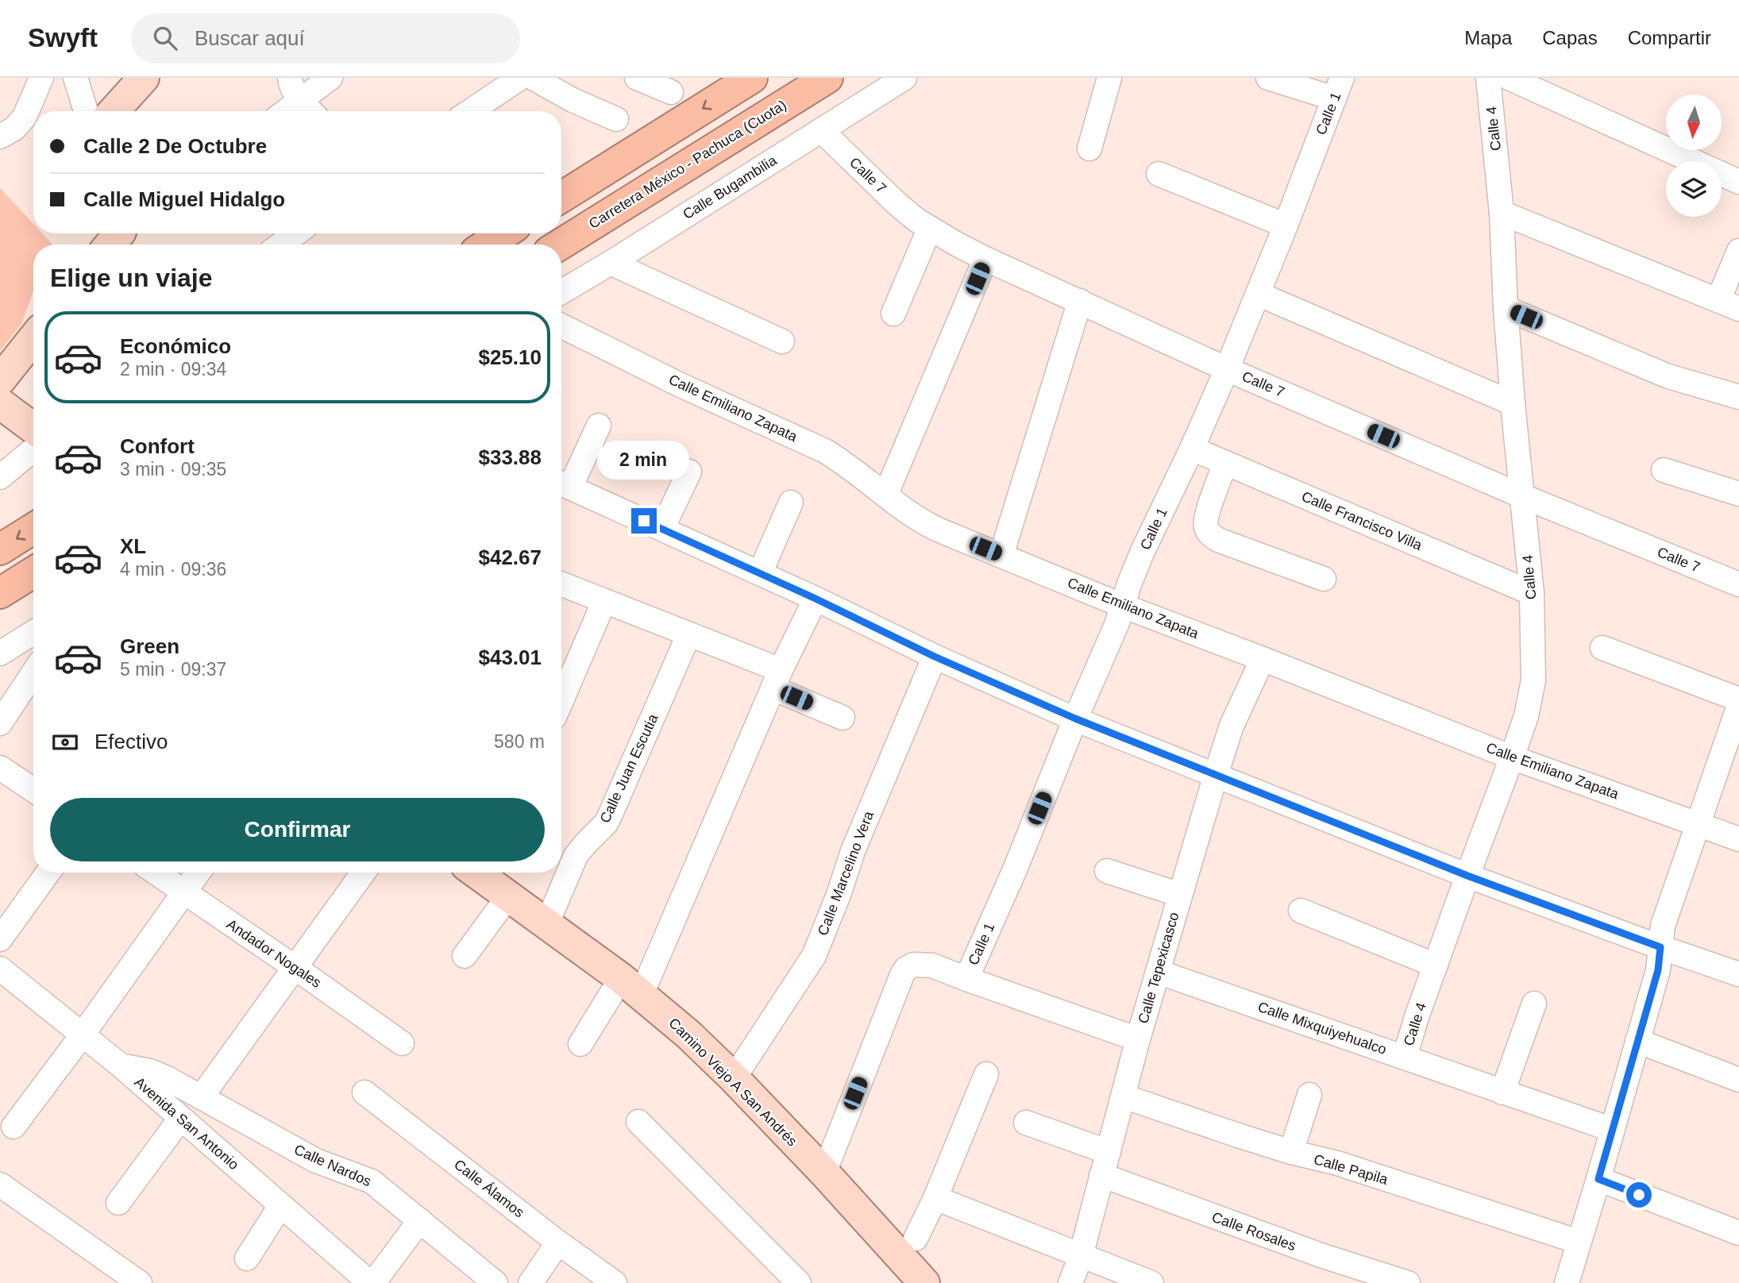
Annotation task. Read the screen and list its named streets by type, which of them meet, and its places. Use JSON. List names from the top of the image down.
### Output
{
  "streets": {
    "highway": ["Carretera México - Pachuca (Cuota)"],
    "main road": ["Camino Viejo A San Andrés"],
    "street": [
      "Calle 1",
      "Calle 4",
      "Calle 7",
      "Calle Bugambilia",
      "Calle Emiliano Zapata",
      "Calle Francisco Villa",
      "Calle Juan Escutia",
      "Calle Marcelino Vera",
      "Andador Nogales",
      "Calle Tepexicasco",
      "Calle Mixquiyehualco",
      "Avenida San Antonio",
      "Calle Nardos",
      "Calle Papila",
      "Calle Álamos",
      "Calle Rosales"
    ]
  },
  "crossings": [
    ["Calle 1", "Calle 7"],
    ["Calle 1", "Calle Emiliano Zapata"],
    ["Calle 1", "Calle Francisco Villa"],
    ["Calle 4", "Calle 7"],
    ["Calle 4", "Calle Emiliano Zapata"],
    ["Calle 4", "Calle Francisco Villa"],
    ["Calle 4", "Calle Mixquiyehualco"],
    ["Calle 7", "Calle Bugambilia"],
    ["Calle Emiliano Zapata", "Calle Tepexicasco"],
    ["Calle Juan Escutia", "Camino Viejo A San Andrés"],
    ["Calle Marcelino Vera", "Camino Viejo A San Andrés"],
    ["Calle Tepexicasco", "Calle Mixquiyehualco"],
    ["Calle Tepexicasco", "Calle Papila"],
    ["Calle Tepexicasco", "Calle Rosales"],
    ["Avenida San Antonio", "Calle Nardos"]
  ],
  "north": "bottom",
  "page": {
    "header": "Swyft",
    "search": "Buscar aquí",
    "nav": ["Mapa", "Capas", "Compartir"],
    "banner": ["Calle 2 De Octubre", "Calle Miguel Hidalgo"],
    "heading": "Elige un viaje",
    "list": [
      {
        "name": "Económico",
        "note": "2 min · 09:34",
        "value": "$25.10"
      },
      {
        "name": "Confort",
        "note": "3 min · 09:35",
        "value": "$33.88"
      },
      {
        "name": "XL",
        "note": "4 min · 09:36",
        "value": "$42.67"
      },
      {
        "name": "Green",
        "note": "5 min · 09:37",
        "value": "$43.01"
      }
    ],
    "bubble": "2 min",
    "pay": ["Efectivo", "580 m"],
    "buttons": "Confirmar"
  }
}
